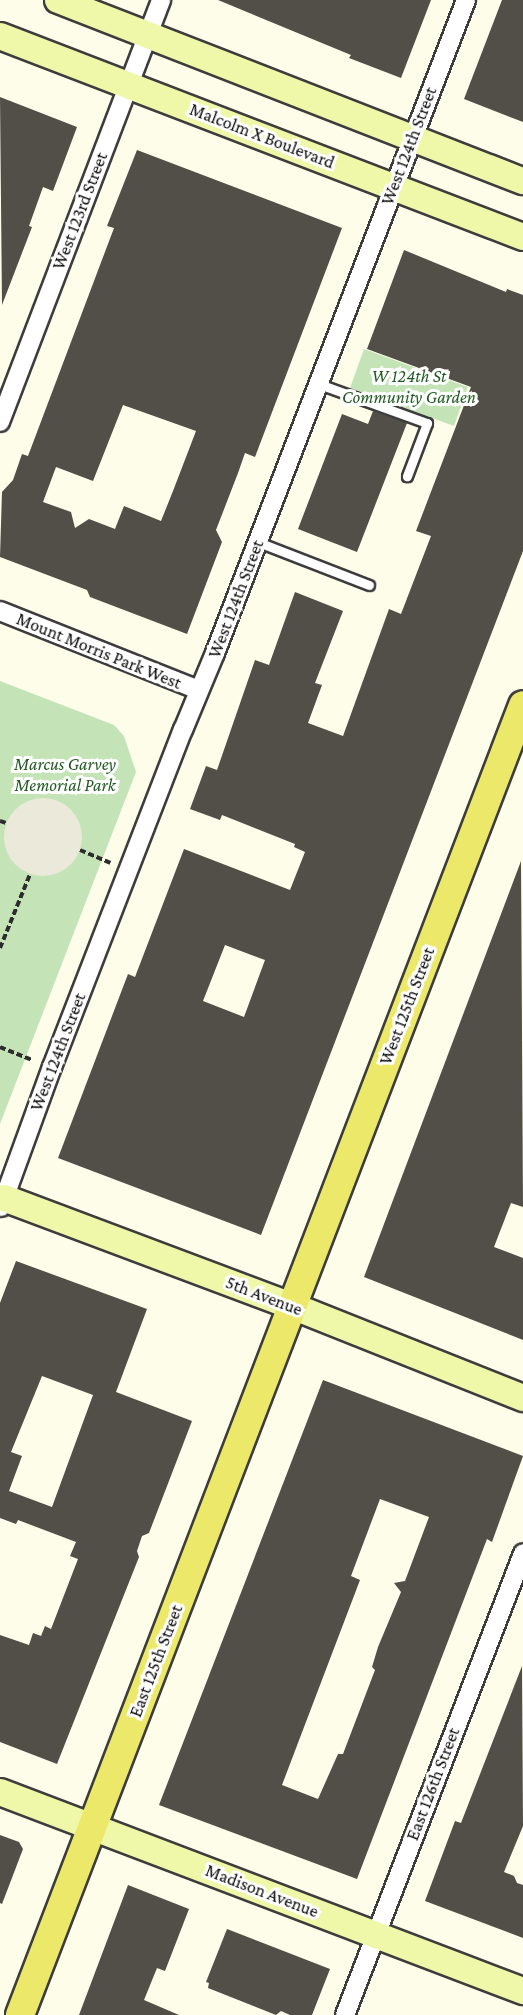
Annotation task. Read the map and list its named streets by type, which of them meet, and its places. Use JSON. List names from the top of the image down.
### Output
{
  "streets": {
    "main road": [
      "Malcolm X Boulevard",
      "West 125th Street",
      "5th Avenue",
      "East 125th Street",
      "Madison Avenue"
    ],
    "street": [
      "West 124th Street",
      "West 123rd Street",
      "Mount Morris Park West",
      "East 126th Street"
    ]
  },
  "crossings": [
    ["Malcolm X Boulevard", "West 124th Street"],
    ["Malcolm X Boulevard", "West 123rd Street"],
    ["West 124th Street", "Mount Morris Park West"],
    ["West 124th Street", "5th Avenue"],
    ["West 125th Street", "5th Avenue"],
    ["West 125th Street", "East 125th Street"],
    ["5th Avenue", "East 125th Street"],
    ["East 125th Street", "Madison Avenue"],
    ["East 126th Street", "Madison Avenue"]
  ],
  "parks": ["W 124th St Community Garden", "Marcus Garvey Memorial Park"]
}
